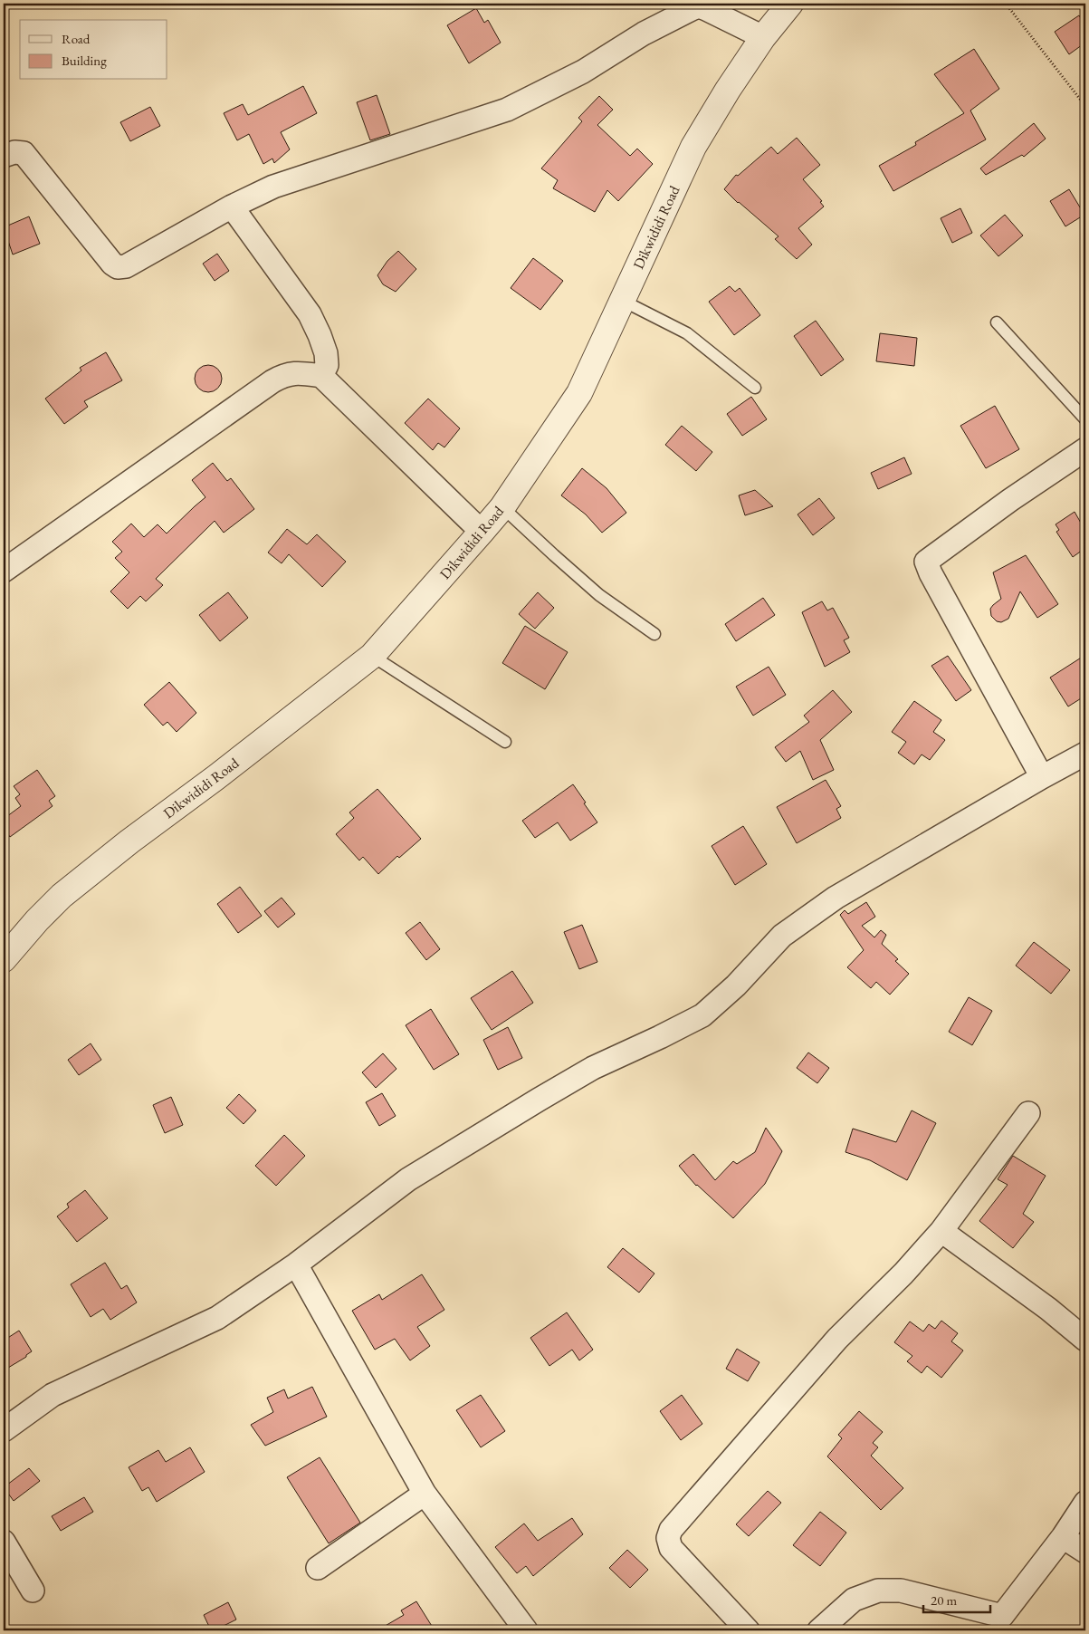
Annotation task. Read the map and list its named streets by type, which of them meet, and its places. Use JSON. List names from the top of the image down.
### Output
{
  "streets": {
    "street": ["Dikwididi Road"]
  },
  "legend": ["Road", "Building"],
  "scale_bar": "20 m"
}
